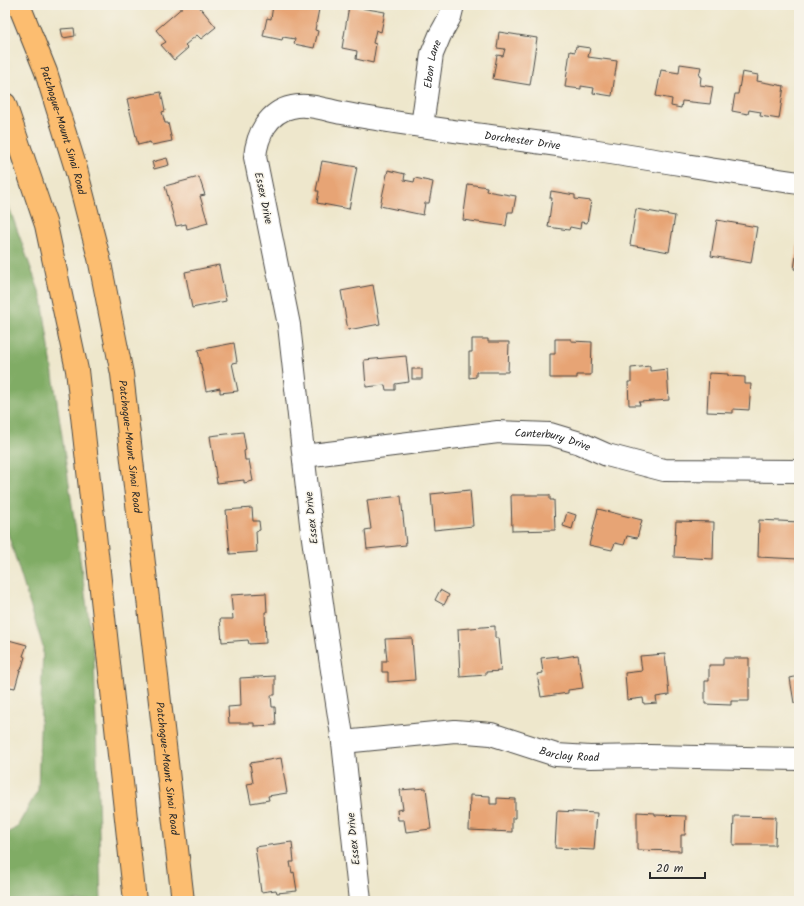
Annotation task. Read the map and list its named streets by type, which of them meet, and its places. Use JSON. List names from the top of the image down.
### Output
{
  "streets": {
    "highway": ["Patchogue-Mount Sinai Road"],
    "street": [
      "Ebon Lane",
      "Dorchester Drive",
      "Essex Drive",
      "Canterbury Drive",
      "Barclay Road"
    ]
  },
  "crossings": [
    ["Ebon Lane", "Dorchester Drive"],
    ["Dorchester Drive", "Essex Drive"],
    ["Essex Drive", "Canterbury Drive"],
    ["Essex Drive", "Barclay Road"]
  ],
  "scale_bar": "20 m"
}
